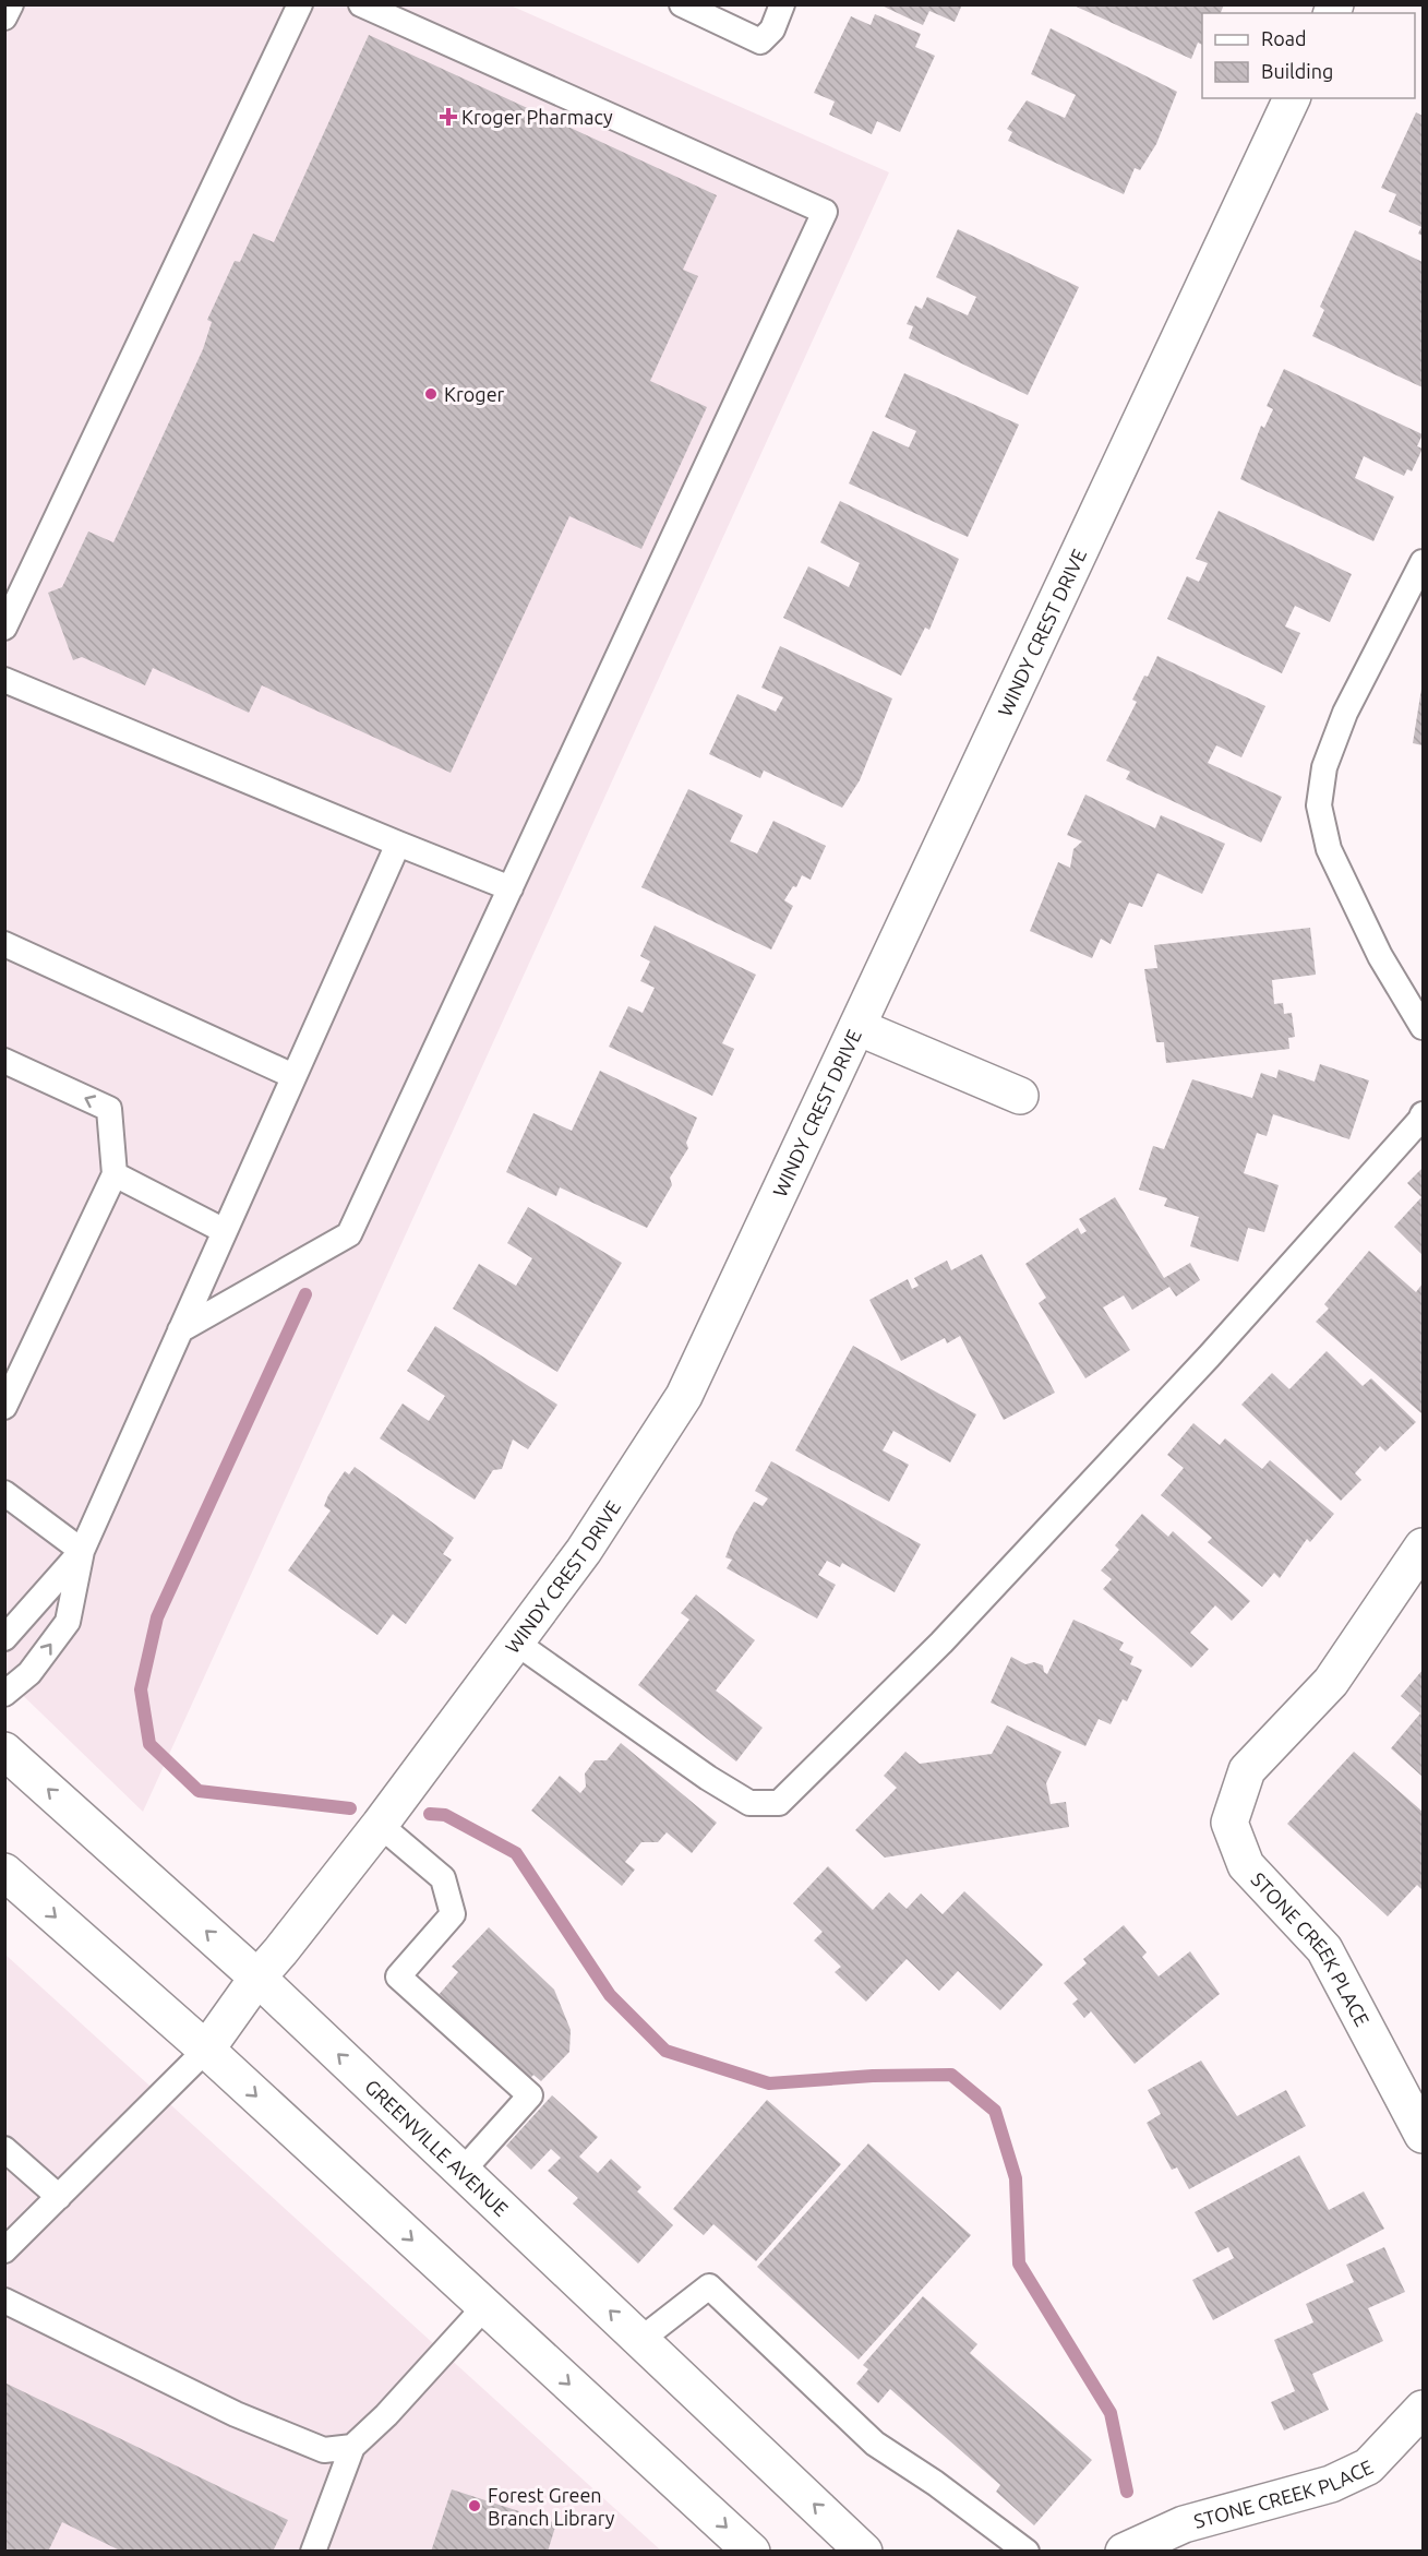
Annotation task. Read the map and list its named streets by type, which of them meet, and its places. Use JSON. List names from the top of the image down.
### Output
{
  "streets": {
    "street": ["WINDY CREST DRIVE", "STONE CREEK PLACE", "GREENVILLE AVENUE"]
  },
  "crossings": [
    ["WINDY CREST DRIVE", "GREENVILLE AVENUE"]
  ],
  "places": {
    "health": ["Kroger Pharmacy"],
    "other": ["Kroger", "Forest Green Branch Library"]
  },
  "legend": ["Road", "Building"]
}
